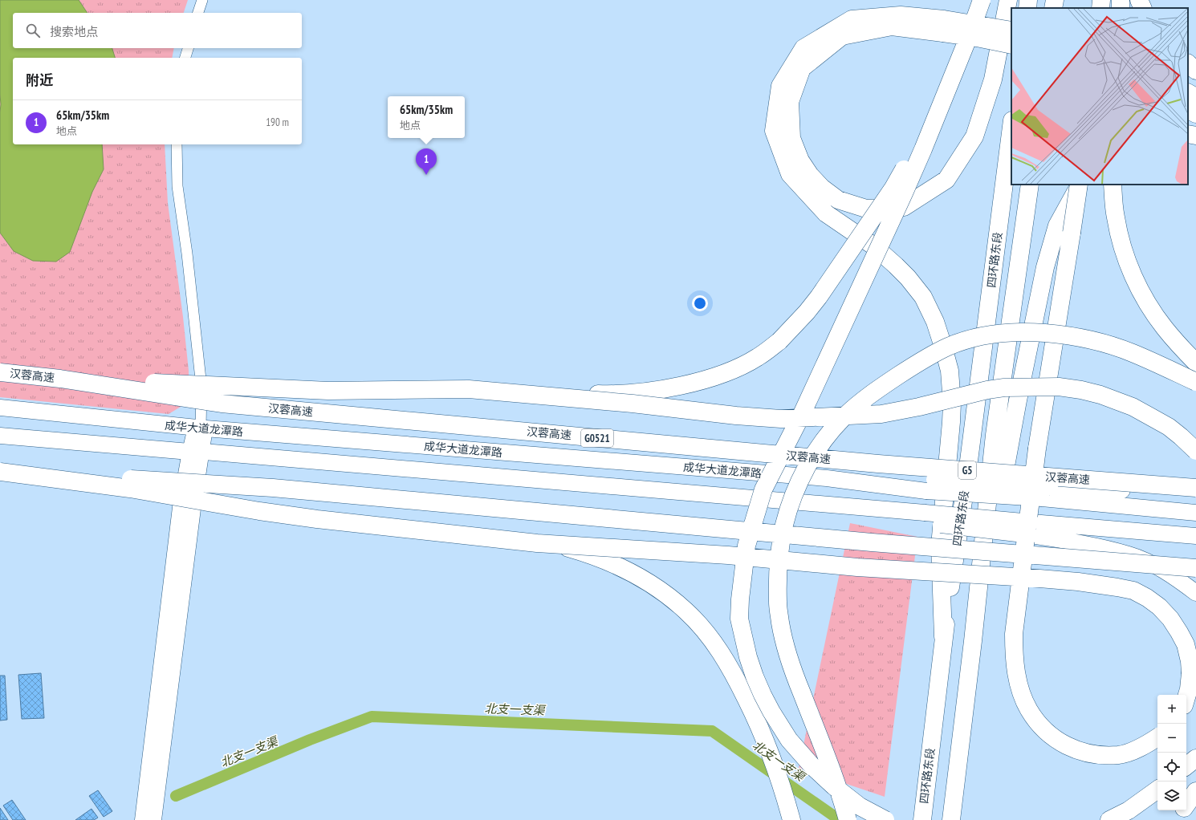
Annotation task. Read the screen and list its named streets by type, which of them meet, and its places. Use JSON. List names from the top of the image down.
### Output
{
  "streets": {
    "highway": [
      "四环路东段",
      "汉蓉高速",
      "G0521",
      "G5"
    ],
    "main road": ["成华大道龙潭路"]
  },
  "water": ["北支一支渠"],
  "page": {
    "search": "搜索地点",
    "heading": "附近",
    "popup": ["65km/35km", "地点"],
    "list": [
      {
        "mark": "1",
        "name": "65km/35km",
        "note": "地点",
        "value": "190 m"
      }
    ],
    "pins": "1",
    "map_buttons": ["+", "−"]
  }
}
